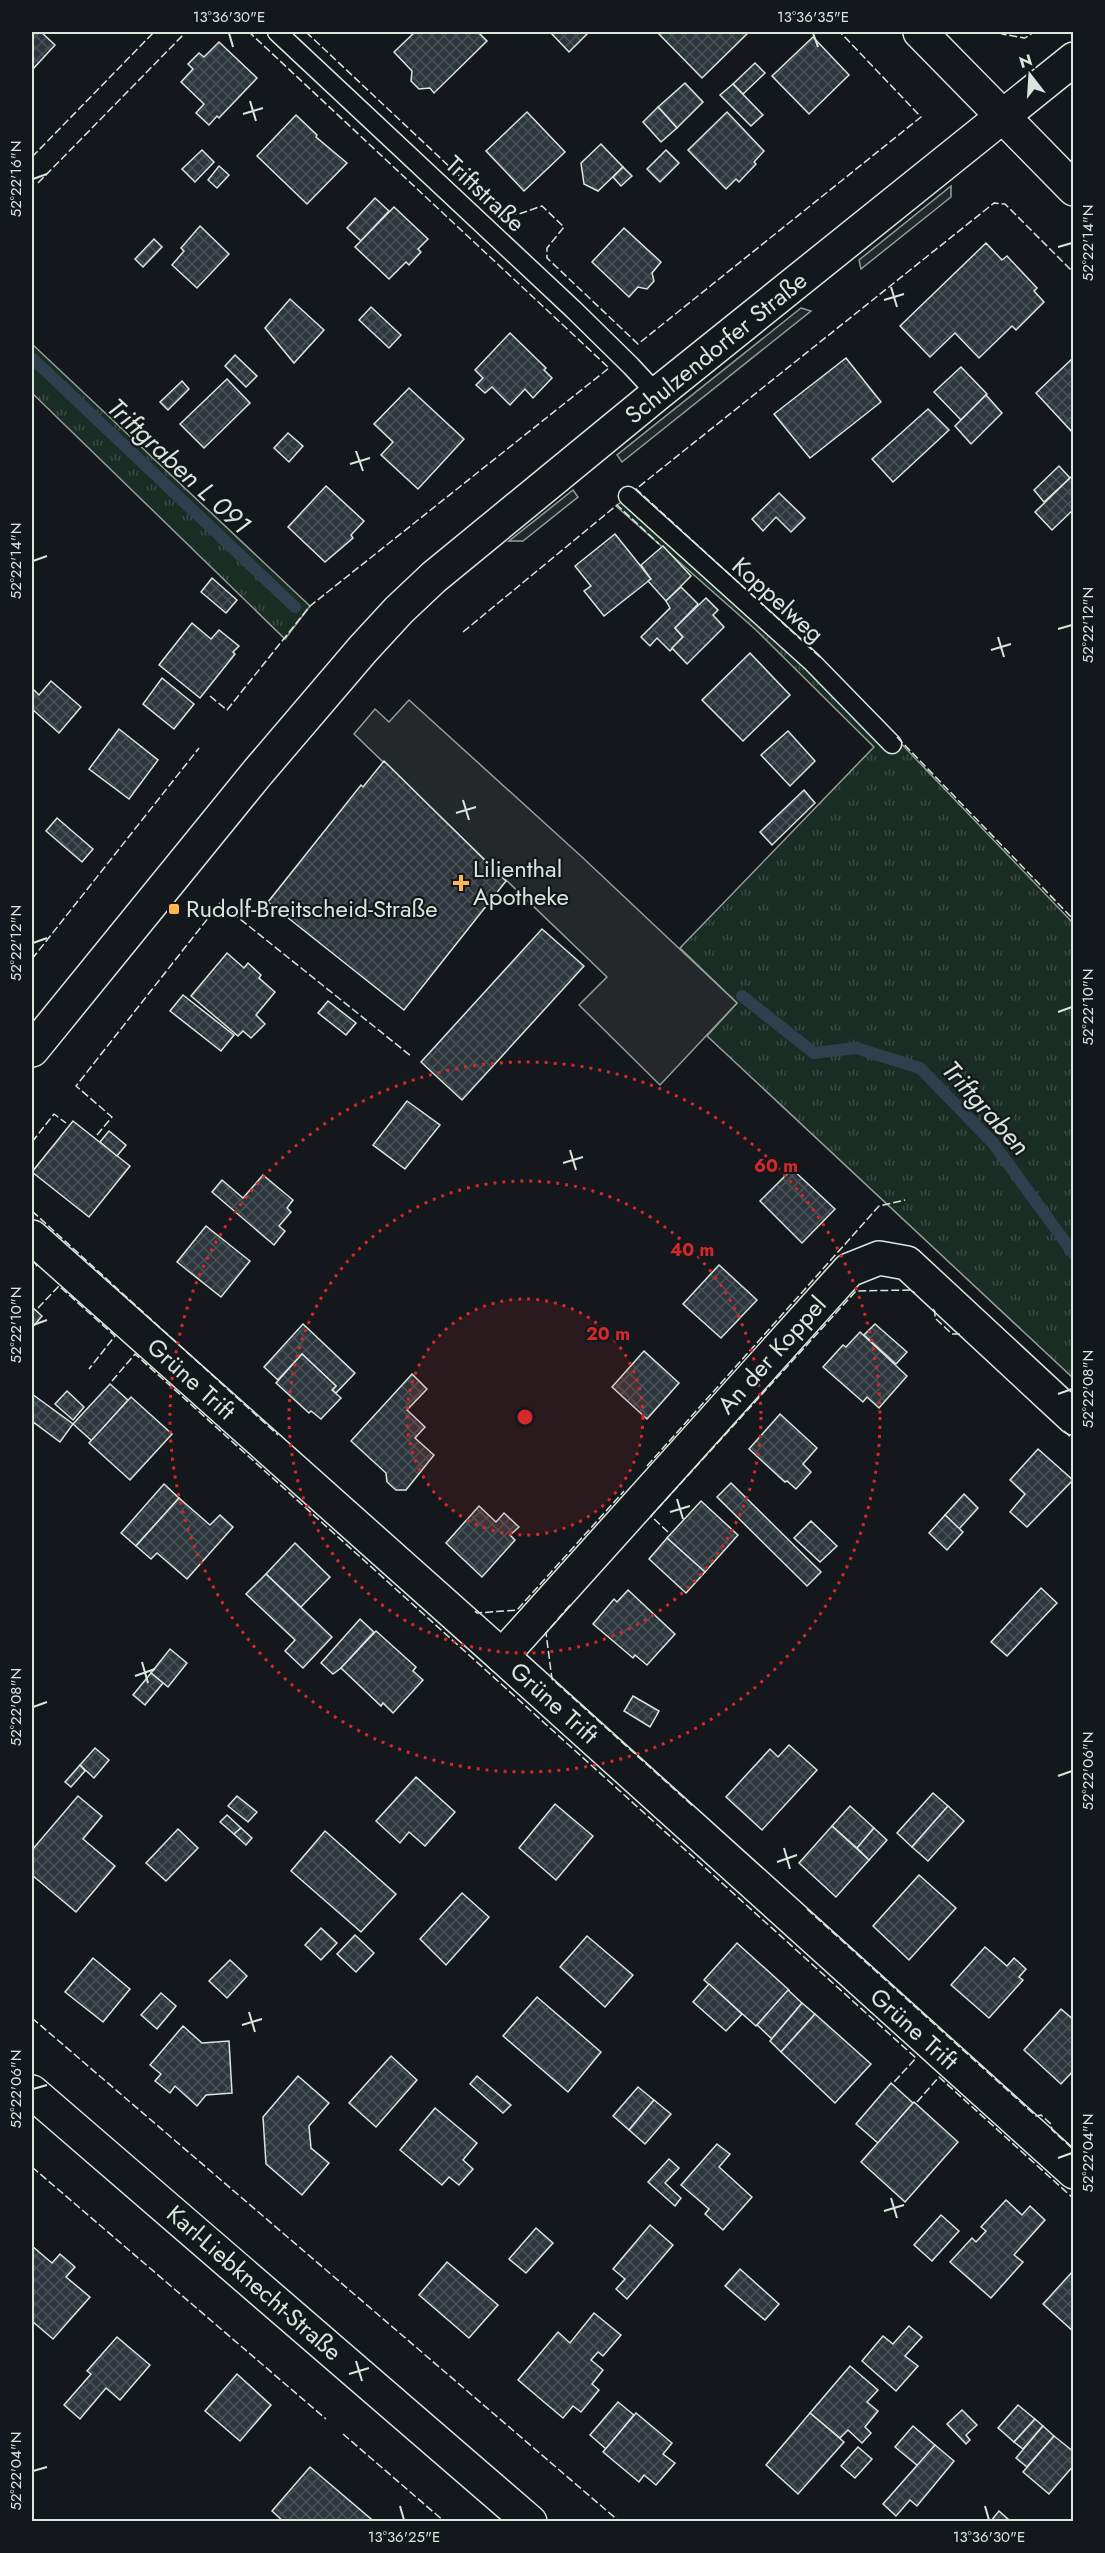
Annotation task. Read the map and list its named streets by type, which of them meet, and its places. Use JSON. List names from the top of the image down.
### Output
{
  "streets": {
    "street": [
      "Schulzendorfer Straße",
      "An der Koppel",
      "Grüne Trift",
      "Karl-Liebknecht-Straße"
    ],
    "lane": ["Triftstraße", "Koppelweg"]
  },
  "crossings": [
    ["Triftstraße", "Schulzendorfer Straße"],
    ["An der Koppel", "Grüne Trift"]
  ],
  "water": ["Triftgraben L 091", "Triftgraben"],
  "places": {
    "health": ["Lilienthal Apotheke"],
    "transit": ["Rudolf-Breitscheid-Straße"]
  },
  "north": "top",
  "coordinates": [
    "13°36'30\"E",
    "13°36'35\"E",
    "52°22'16\"N",
    "52°22'14\"N",
    "52°22'12\"N",
    "52°22'10\"N",
    "52°22'08\"N",
    "52°22'06\"N",
    "52°22'04\"N",
    "13°36'25\"E"
  ],
  "rings": ["60 m", "40 m", "20 m"]
}
